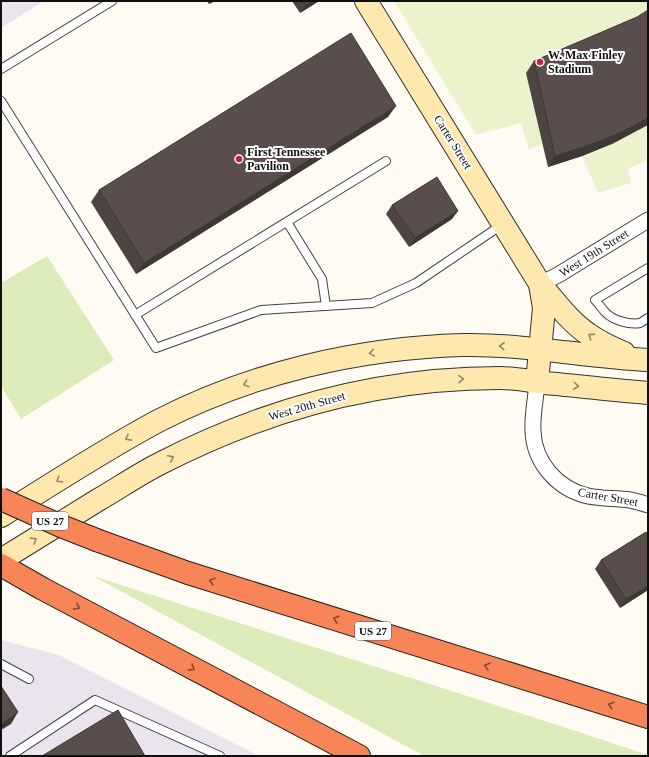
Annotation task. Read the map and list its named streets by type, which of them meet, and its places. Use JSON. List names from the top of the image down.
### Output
{
  "streets": {
    "highway": ["US 27"],
    "main road": ["Carter Street", "West 20th Street"],
    "street": ["West 19th Street"]
  },
  "crossings": [
    ["Carter Street", "West 19th Street"],
    ["Carter Street", "West 20th Street"]
  ],
  "places": ["W. Max Finley Stadium", "First Tennessee Pavilion"]
}
